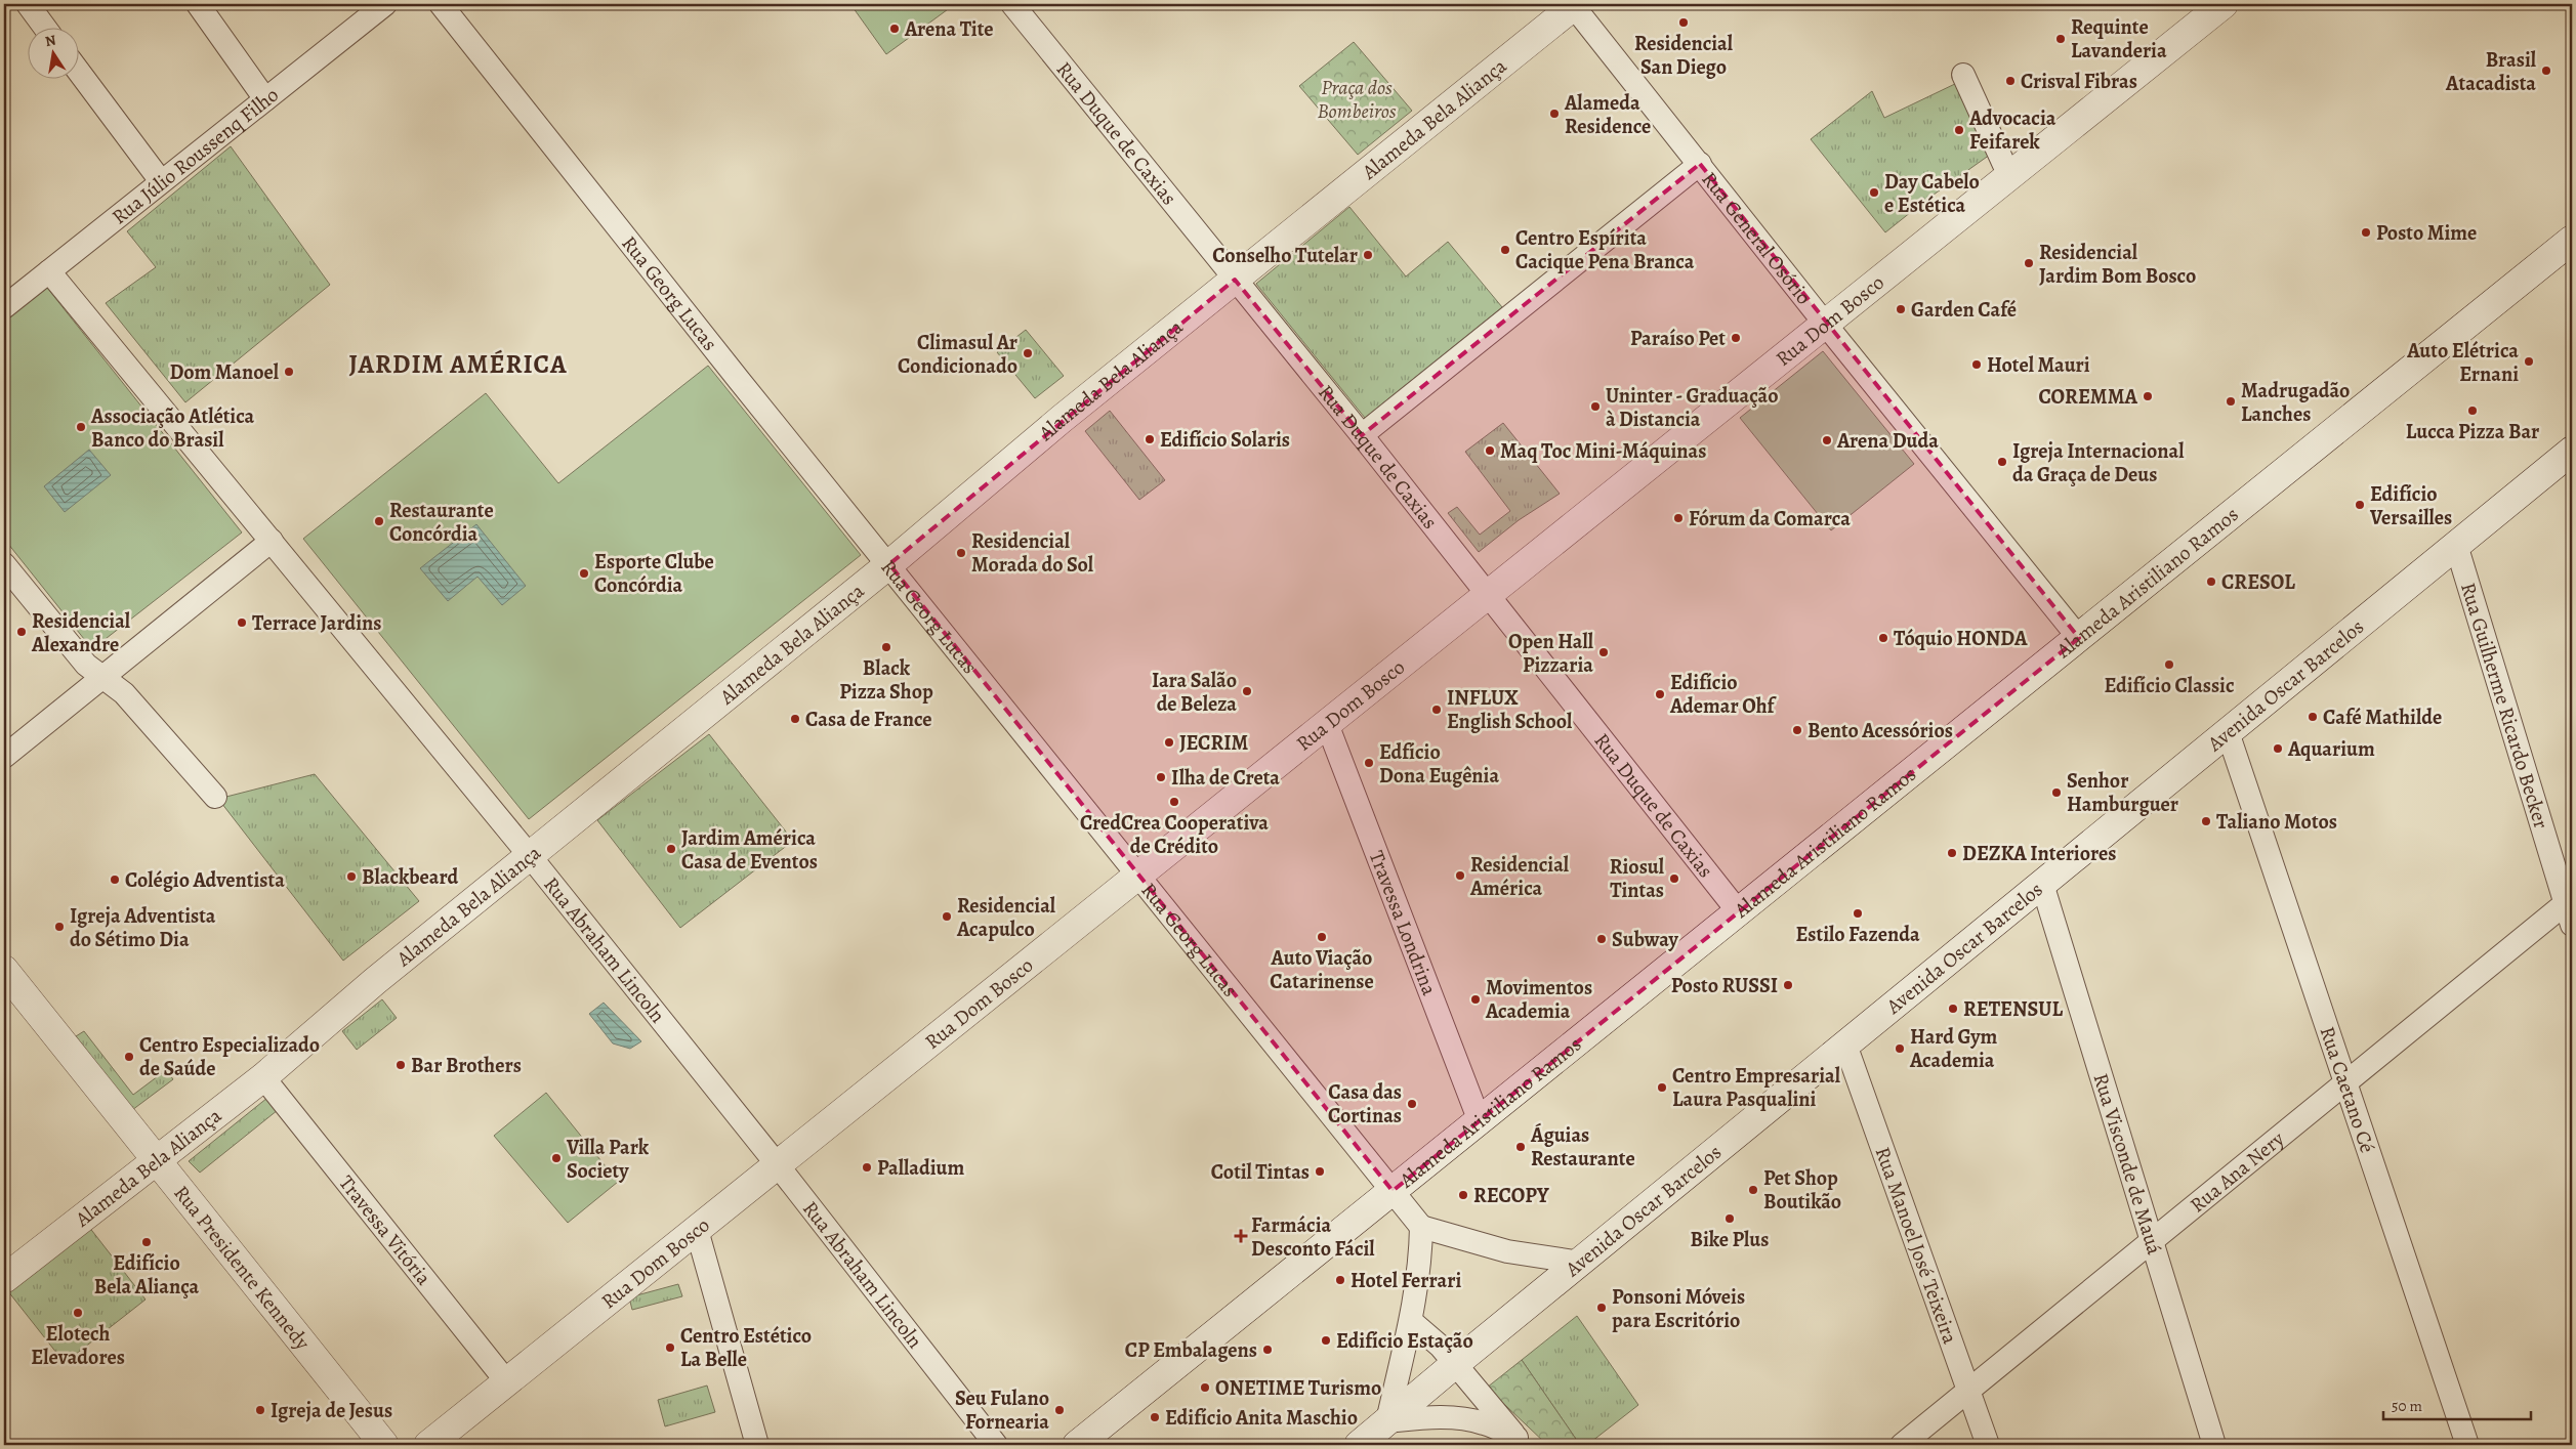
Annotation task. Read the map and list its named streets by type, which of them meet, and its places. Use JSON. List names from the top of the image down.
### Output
{
  "streets": {
    "street": [
      "Alameda Bela Aliança",
      "Rua Duque de Caxias",
      "Rua Júlio Roussenq Filho",
      "Rua General Osório",
      "Rua Georg Lucas",
      "Rua Dom Bosco",
      "Alameda Aristiliano Ramos",
      "Avenida Oscar Barcelos",
      "Rua Guilherme Ricardo Becker",
      "Travessa Londrina",
      "Rua Abraham Lincoln",
      "Rua Caetano Cé",
      "Rua Visconde de Mauá",
      "Rua Ana Nery",
      "Travessa Vitória",
      "Rua Manoel José Teixeira",
      "Rua Presidente Kennedy"
    ]
  },
  "crossings": [
    ["Alameda Bela Aliança", "Rua Duque de Caxias"],
    ["Alameda Bela Aliança", "Rua General Osório"],
    ["Alameda Bela Aliança", "Rua Georg Lucas"],
    ["Alameda Bela Aliança", "Rua Abraham Lincoln"],
    ["Alameda Bela Aliança", "Travessa Vitória"],
    ["Alameda Bela Aliança", "Rua Presidente Kennedy"],
    ["Rua Duque de Caxias", "Rua Dom Bosco"],
    ["Rua Duque de Caxias", "Alameda Aristiliano Ramos"],
    ["Rua Júlio Roussenq Filho", "Rua Abraham Lincoln"],
    ["Rua General Osório", "Rua Dom Bosco"],
    ["Rua General Osório", "Alameda Aristiliano Ramos"],
    ["Rua Georg Lucas", "Rua Dom Bosco"],
    ["Rua Georg Lucas", "Alameda Aristiliano Ramos"],
    ["Rua Dom Bosco", "Travessa Londrina"],
    ["Rua Dom Bosco", "Rua Abraham Lincoln"],
    ["Rua Dom Bosco", "Travessa Vitória"],
    ["Alameda Aristiliano Ramos", "Travessa Londrina"],
    ["Avenida Oscar Barcelos", "Rua Guilherme Ricardo Becker"],
    ["Avenida Oscar Barcelos", "Rua Caetano Cé"],
    ["Avenida Oscar Barcelos", "Rua Visconde de Mauá"],
    ["Avenida Oscar Barcelos", "Rua Manoel José Teixeira"],
    ["Rua Guilherme Ricardo Becker", "Rua Ana Nery"],
    ["Rua Caetano Cé", "Rua Ana Nery"],
    ["Rua Visconde de Mauá", "Rua Ana Nery"],
    ["Rua Ana Nery", "Rua Manoel José Teixeira"]
  ],
  "districts": ["JARDIM AMÉRICA"],
  "parks": ["Praça dos Bombeiros"],
  "places": {
    "other": [
      "Residencial San Diego",
      "Arena Tite",
      "Requinte Lavanderia",
      "Brasil Atacadista",
      "Crisval Fibras",
      "Alameda Residence",
      "Advocacia Feifarek",
      "Day Cabelo e Estética",
      "Posto Mime",
      "Centro Espírita Cacique Pena Branca",
      "Conselho Tutelar",
      "Residencial Jardim Bom Bosco",
      "Garden Café",
      "Paraíso Pet",
      "Climasul Ar Condicionado",
      "Auto Elétrica Ernani",
      "Hotel Mauri",
      "Dom Manoel",
      "COREMMA",
      "Madrugadão Lanches",
      "Uninter - Graduação à Distancia",
      "Lucca Pizza Bar",
      "Associação Atlética Banco do Brasil",
      "Edifício Solaris",
      "Arena Duda",
      "Maq Toc Mini-Máquinas",
      "Igreja Internacional da Graça de Deus",
      "Edifício Versailles",
      "Fórum da Comarca",
      "Restaurante Concórdia",
      "Residencial Morada do Sol",
      "Esporte Clube Concórdia",
      "CRESOL",
      "Terrace Jardins",
      "Residencial Alexandre",
      "Tóquio HONDA",
      "Black Pizza Shop",
      "Open Hall Pizzaria",
      "Edifício Classic",
      "Iara Salão de Beleza",
      "Edifício Ademar Ohf",
      "INFLUX English School",
      "Café Mathilde",
      "Casa de France",
      "Bento Acessórios",
      "JECRIM",
      "Aquarium",
      "Edfício Dona Eugênia",
      "Ilha de Creta",
      "Senhor Hamburguer",
      "CredCrea Cooperativa de Crédito",
      "Taliano Motos",
      "Jardim América Casa de Eventos",
      "DEZKA Interiores",
      "Residencial América",
      "Blackbeard",
      "Riosul Tintas",
      "Colégio Adventista",
      "Estilo Fazenda",
      "Residencial Acapulco",
      "Igreja Adventista do Sétimo Dia",
      "Auto Viação Catarinense",
      "Subway",
      "Posto RUSSI",
      "Movimentos Academia",
      "RETENSUL",
      "Hard Gym Academia",
      "Centro Especializado de Saúde",
      "Bar Brothers",
      "Centro Empresarial Laura Pasqualini",
      "Casa das Cortinas",
      "Águias Restaurante",
      "Villa Park Society",
      "Palladium",
      "Cotil Tintas",
      "Pet Shop Boutikão",
      "RECOPY",
      "Bike Plus",
      "Edifício Bela Aliança",
      "Hotel Ferrari",
      "Ponsoni Móveis para Escritório",
      "Elotech Elevadores",
      "Edifício Estação",
      "Centro Estético La Belle",
      "CP Embalagens",
      "ONETIME Turismo",
      "Igreja de Jesus",
      "Seu Fulano Fornearia",
      "Edifício Anita Maschio"
    ],
    "health": ["Farmácia Desconto Fácil"]
  },
  "scale_bar": "50 m",
  "north": "top"
}
